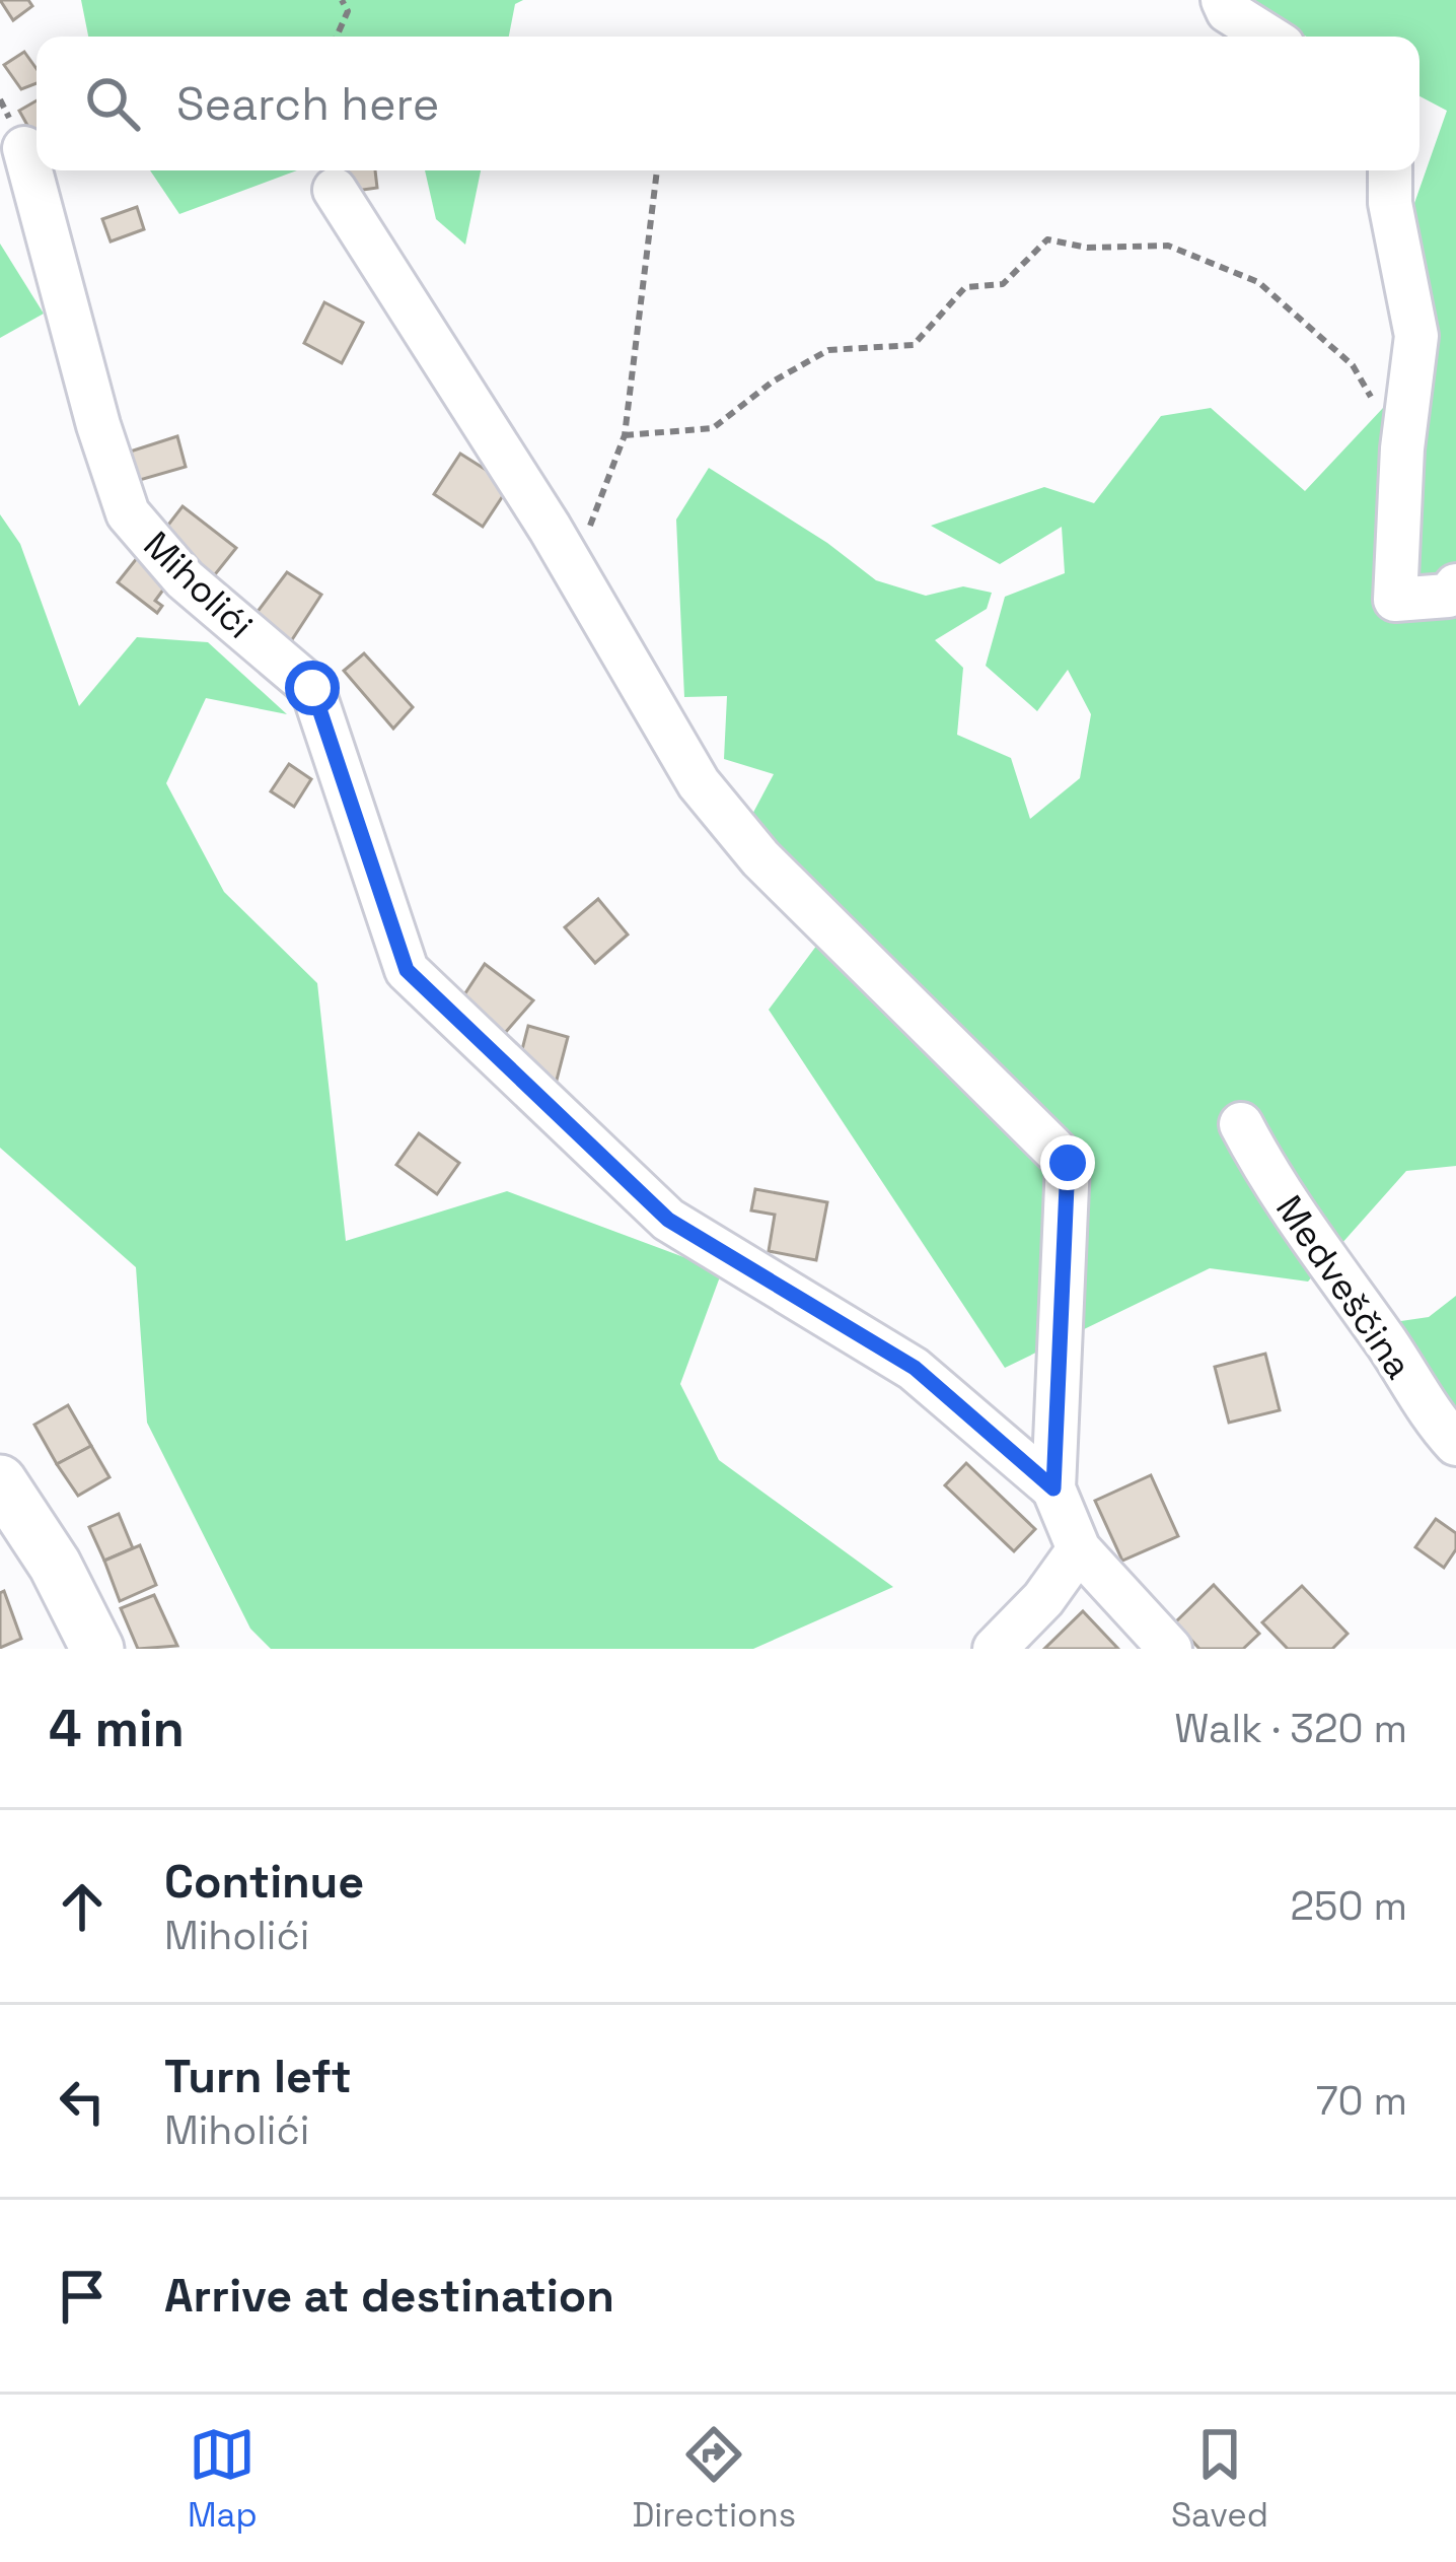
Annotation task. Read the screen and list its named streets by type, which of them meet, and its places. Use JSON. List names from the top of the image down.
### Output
{
  "streets": {
    "street": ["Miholići", "Medveščina"]
  },
  "page": {
    "search": "Search here",
    "heading": ["4 min", "Walk · 320 m"],
    "list": [
      ["Continue", "Miholići", "250 m"],
      ["Turn left", "Miholići", "70 m"],
      "Arrive at destination"
    ],
    "nav": ["Map", "Directions", "Saved"]
  }
}
